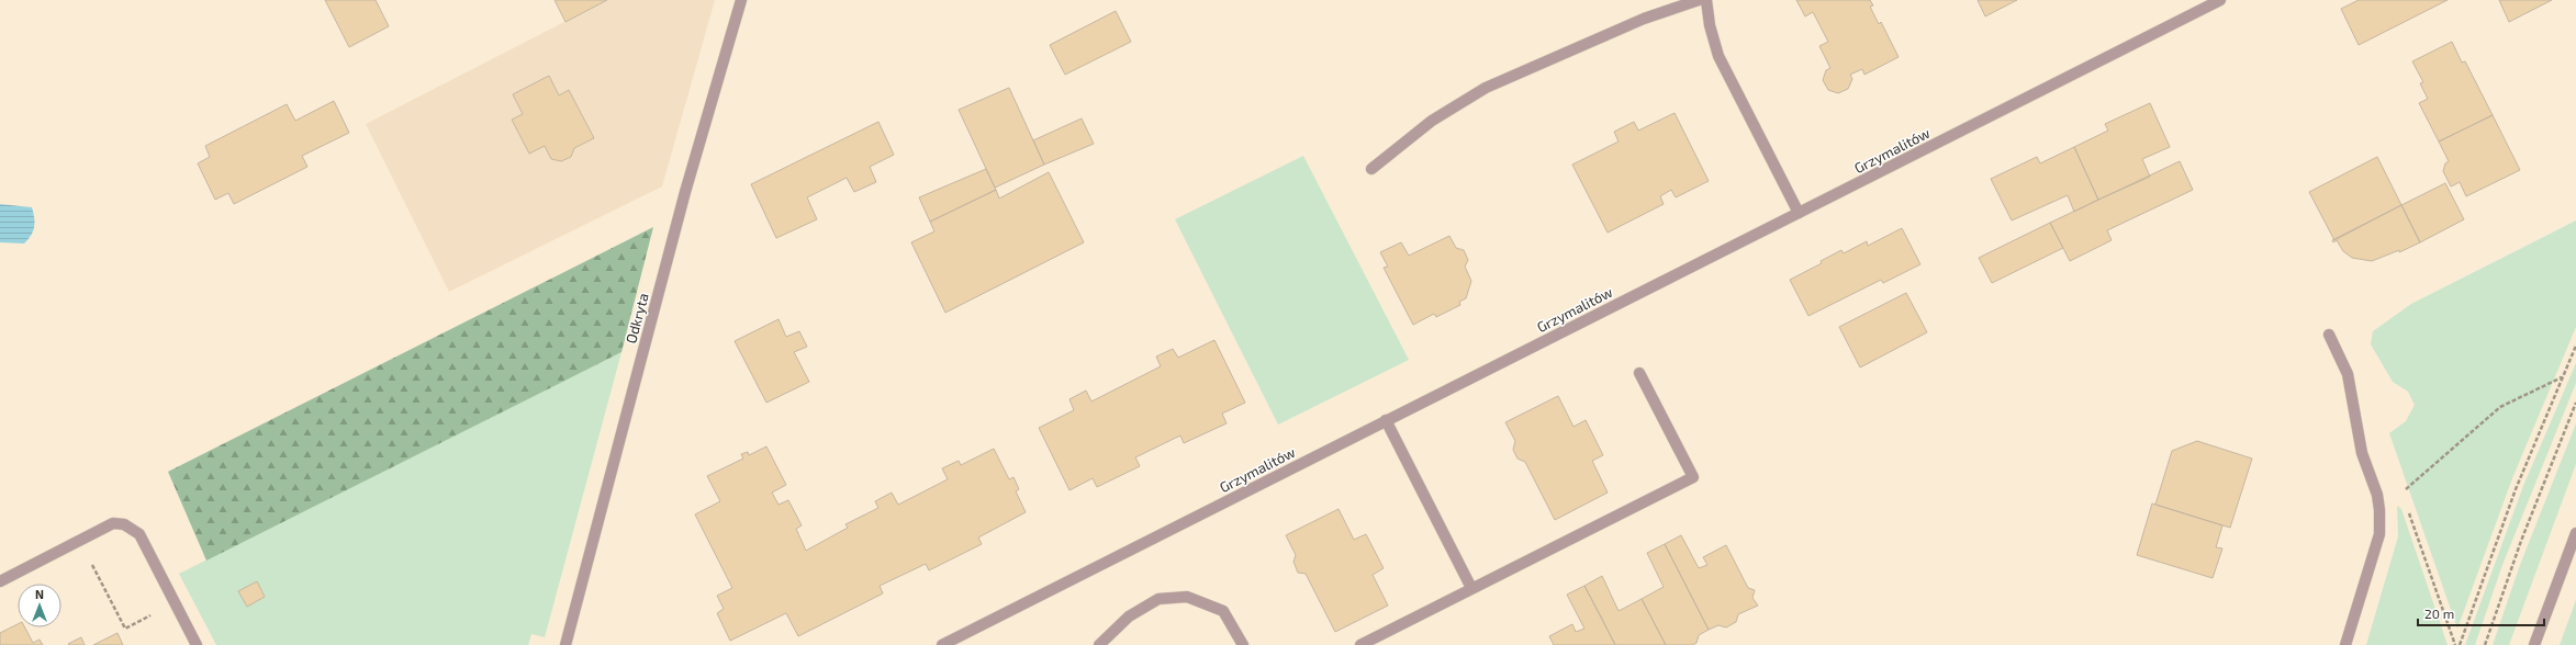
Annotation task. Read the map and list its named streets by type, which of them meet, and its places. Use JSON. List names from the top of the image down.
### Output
{
  "streets": {
    "street": ["Grzymalitów", "Odkryta"]
  },
  "scale_bar": "20 m",
  "north": "top"
}
